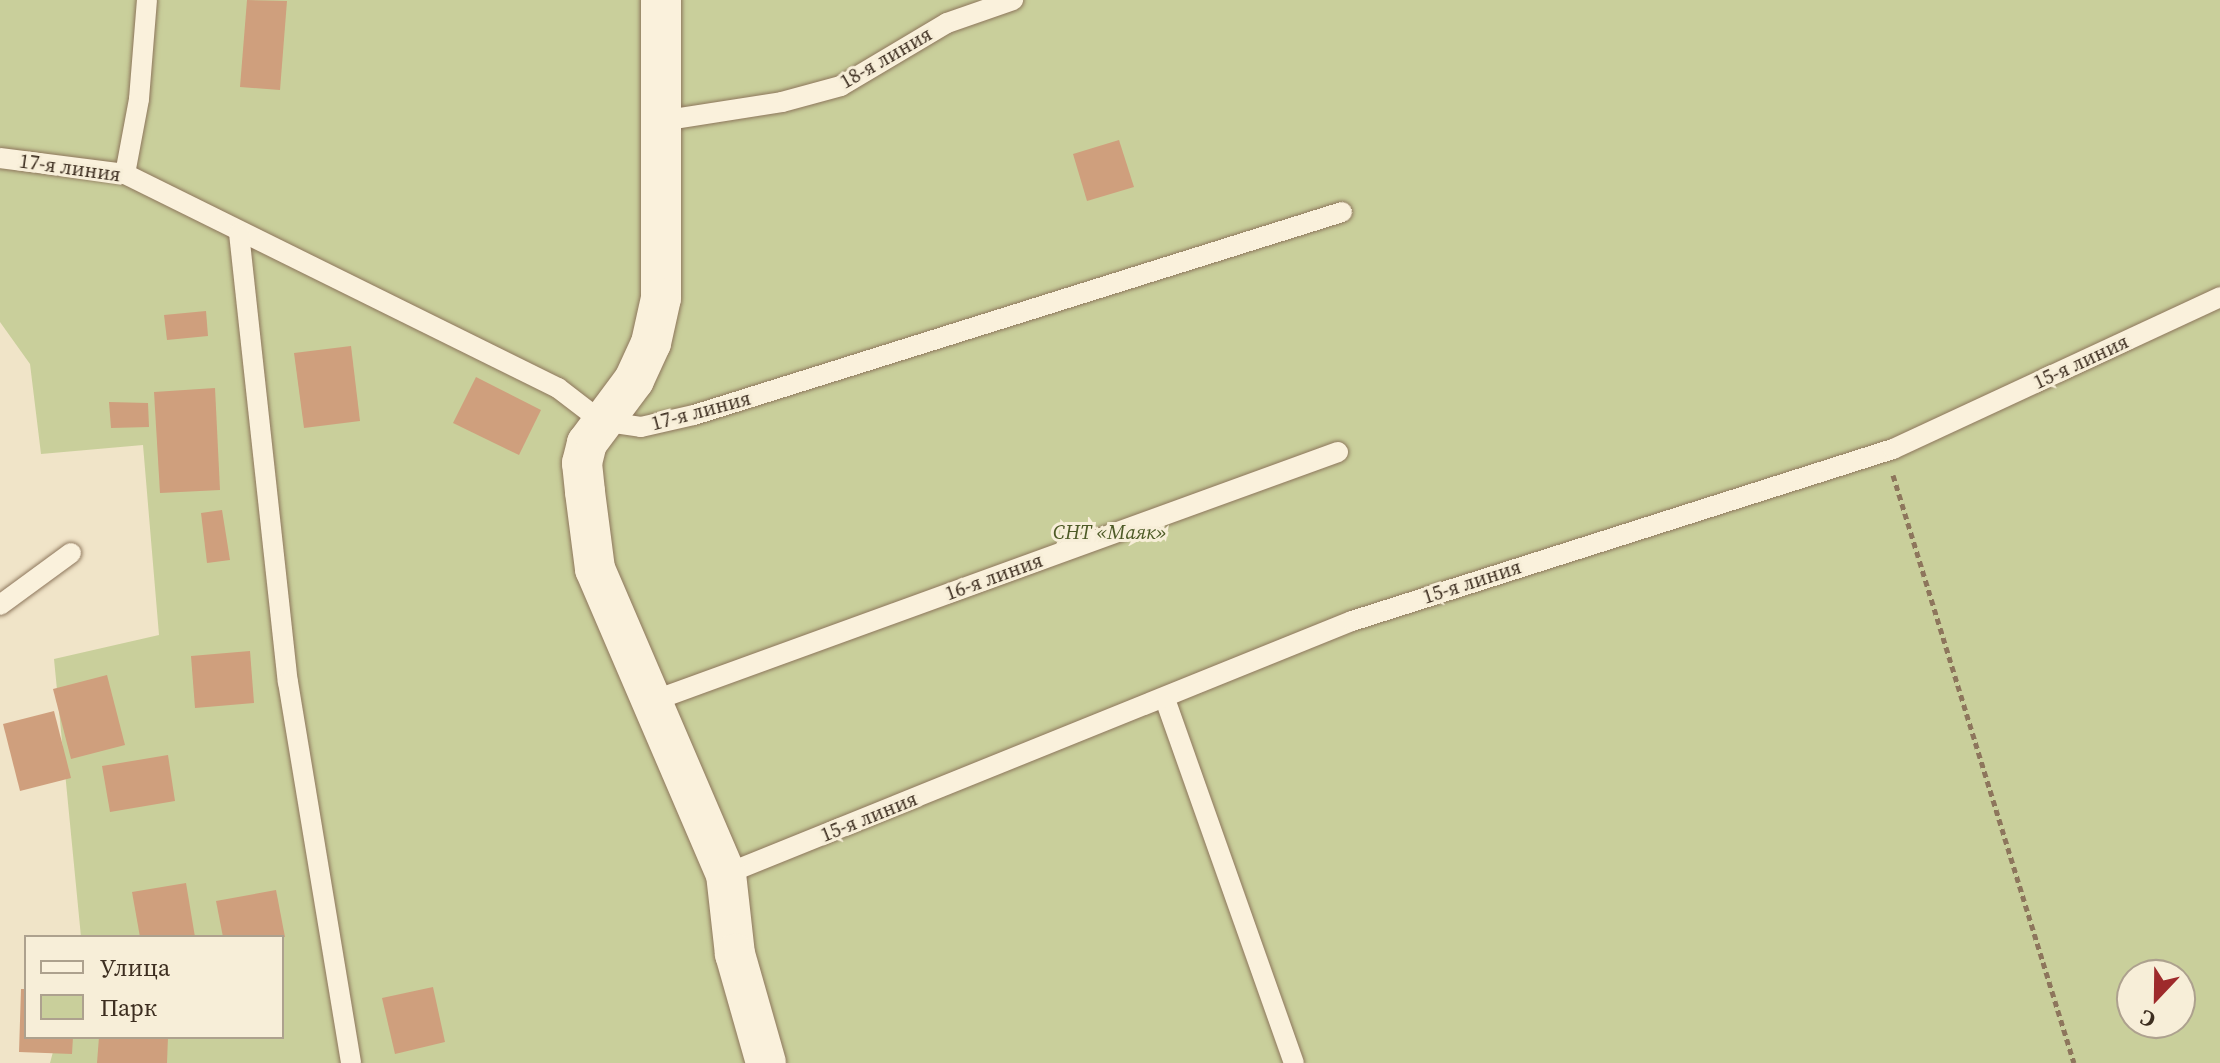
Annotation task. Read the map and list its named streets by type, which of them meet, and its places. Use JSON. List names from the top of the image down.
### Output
{
  "streets": {
    "lane": [
      "18-я линия",
      "17-я линия",
      "15-я линия",
      "16-я линия"
    ]
  },
  "parks": ["СНТ «Маяк»"],
  "legend": ["Улица", "Парк"],
  "north": "bottom"
}
